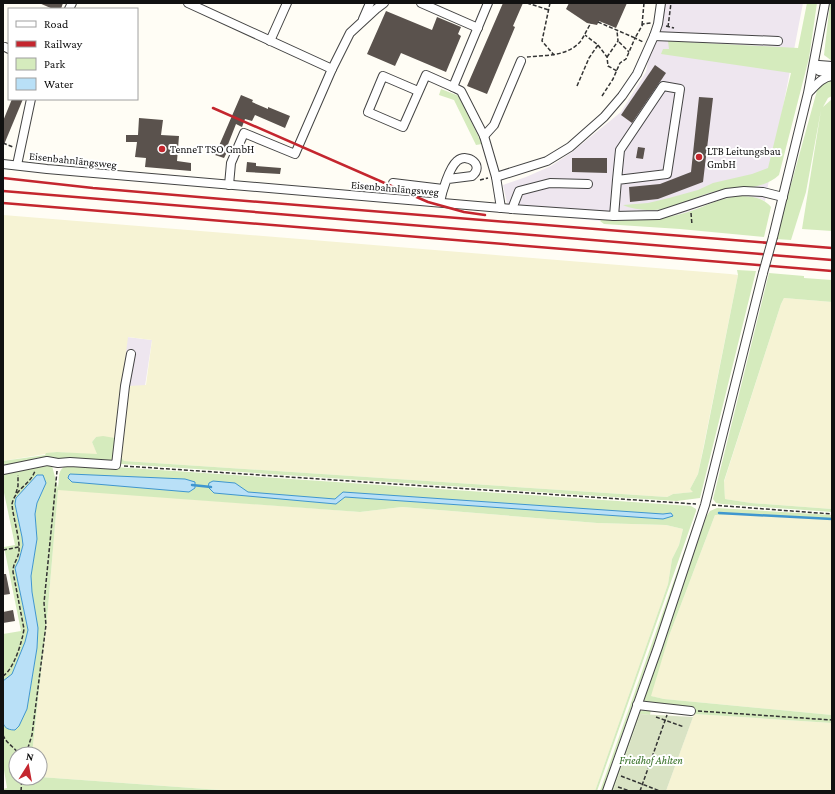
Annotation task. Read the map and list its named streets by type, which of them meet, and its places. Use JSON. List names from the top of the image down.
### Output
{
  "streets": {
    "street": ["Eisenbahnlängsweg"]
  },
  "parks": ["Friedhof Ahlten"],
  "places": ["TenneT TSO GmbH", "LTB Leitungsbau GmbH"],
  "legend": [
    "Road",
    "Railway",
    "Park",
    "Water"
  ],
  "north": "top"
}
